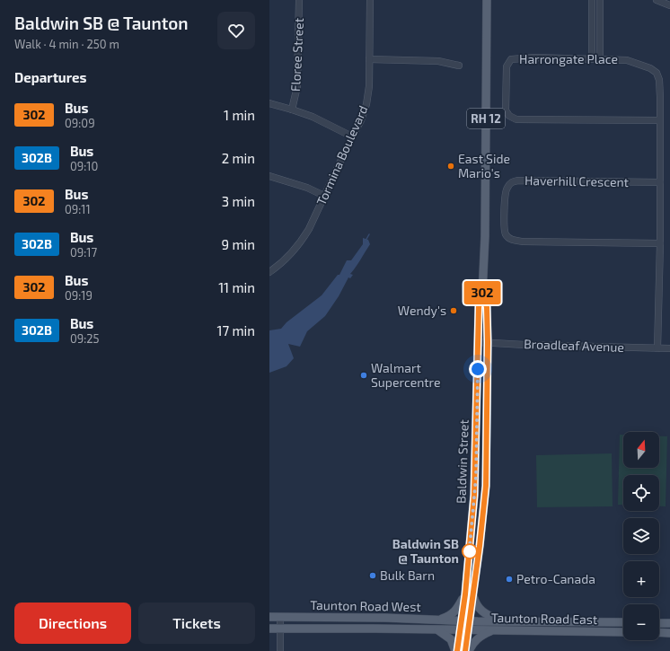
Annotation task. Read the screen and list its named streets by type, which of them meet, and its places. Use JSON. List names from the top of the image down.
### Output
{
  "streets": {
    "main road": [
      "RH 12",
      "Baldwin Street",
      "Taunton Road West",
      "Taunton Road East"
    ],
    "street": [
      "Floree Street",
      "Harrongate Place",
      "Tormina Boulevard",
      "Haverhill Crescent",
      "Broadleaf Avenue"
    ]
  },
  "crossings": [
    ["Harrongate Place", "Haverhill Crescent"],
    ["Harrongate Place", "Broadleaf Avenue"],
    ["RH 12", "Baldwin Street"],
    ["RH 12", "Taunton Road West"],
    ["RH 12", "Taunton Road East"],
    ["Broadleaf Avenue", "Baldwin Street"],
    ["Baldwin Street", "Taunton Road West"],
    ["Baldwin Street", "Taunton Road East"],
    ["Taunton Road West", "Taunton Road East"]
  ],
  "places": [
    "East Side Mario's",
    "Wendy's",
    "Walmart Supercentre",
    "Baldwin SB @ Taunton",
    "Bulk Barn",
    "Petro-Canada"
  ],
  "lines": ["bus line 302"],
  "north": "top",
  "page": {
    "heading": [
      ["Baldwin SB @ Taunton", "Walk · 4 min · 250 m"],
      "Departures"
    ],
    "on_map": "302",
    "list": [
      {
        "mark": "302",
        "name": "Bus",
        "note": "09:09",
        "value": "1 min"
      },
      {
        "mark": "302B",
        "name": "Bus",
        "note": "09:10",
        "value": "2 min"
      },
      {
        "mark": "302",
        "name": "Bus",
        "note": "09:11",
        "value": "3 min"
      },
      {
        "mark": "302B",
        "name": "Bus",
        "note": "09:17",
        "value": "9 min"
      },
      {
        "mark": "302",
        "name": "Bus",
        "note": "09:19",
        "value": "11 min"
      },
      {
        "mark": "302B",
        "name": "Bus",
        "note": "09:25",
        "value": "17 min"
      }
    ],
    "map_buttons": ["+", "−"],
    "buttons": ["Directions", "Tickets"]
  }
}
